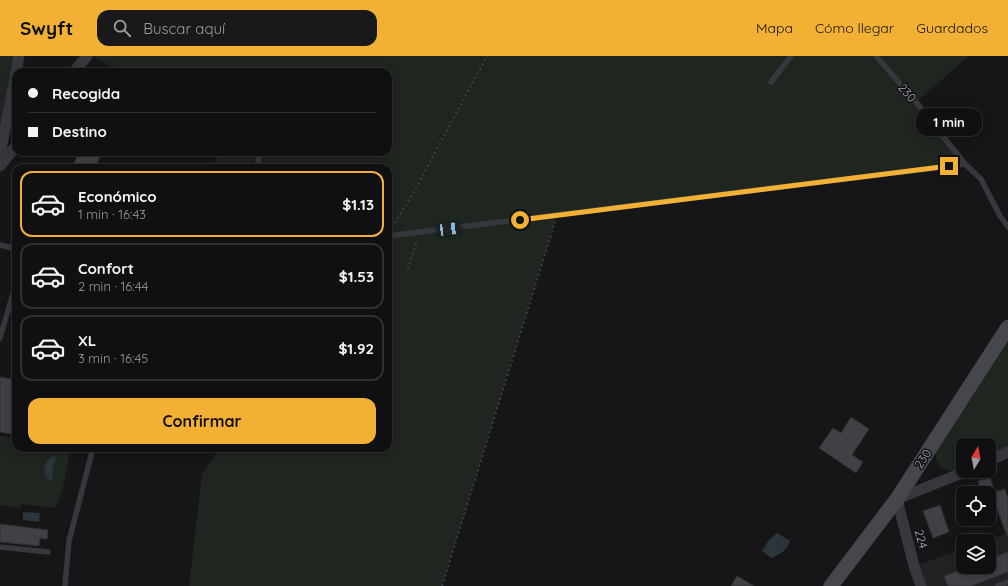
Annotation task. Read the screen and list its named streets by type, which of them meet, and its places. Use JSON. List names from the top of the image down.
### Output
{
  "streets": {
    "street": ["230", "224"]
  },
  "crossings": [
    ["230", "224"]
  ],
  "north": "top",
  "page": {
    "header": "Swyft",
    "search": "Buscar aquí",
    "nav": ["Mapa", "Cómo llegar", "Guardados"],
    "banner": ["Recogida", "Destino"],
    "bubble": "1 min",
    "list": [
      {
        "name": "Económico",
        "note": "1 min · 16:43",
        "value": "$1.13"
      },
      {
        "name": "Confort",
        "note": "2 min · 16:44",
        "value": "$1.53"
      },
      {
        "name": "XL",
        "note": "3 min · 16:45",
        "value": "$1.92"
      }
    ],
    "buttons": "Confirmar"
  }
}
